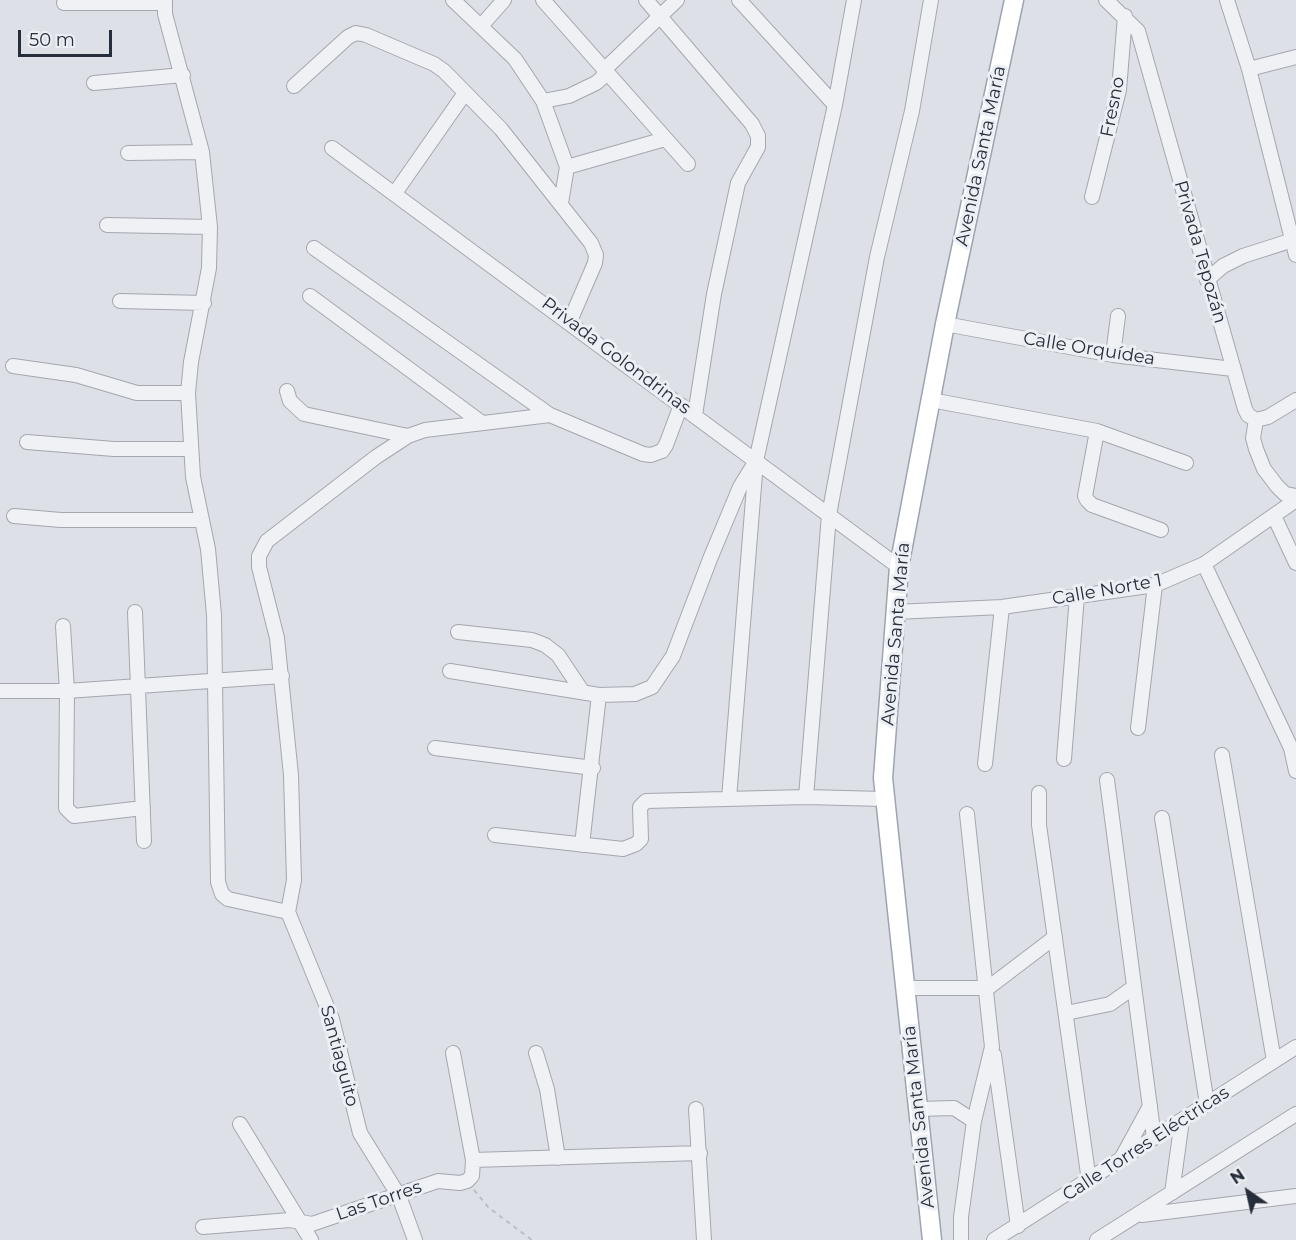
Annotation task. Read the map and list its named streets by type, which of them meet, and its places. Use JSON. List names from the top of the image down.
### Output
{
  "streets": {
    "main road": ["Avenida Santa María"],
    "street": [
      "Fresno",
      "Privada Tepozán",
      "Calle Orquídea",
      "Privada Golondrinas",
      "Calle Norte 1",
      "Santiaguito",
      "Calle Torres Eléctricas",
      "Las Torres"
    ]
  },
  "crossings": [
    ["Fresno", "Privada Tepozán"],
    ["Avenida Santa María", "Calle Orquídea"],
    ["Avenida Santa María", "Privada Golondrinas"],
    ["Avenida Santa María", "Calle Norte 1"],
    ["Privada Tepozán", "Calle Orquídea"],
    ["Privada Tepozán", "Calle Norte 1"],
    ["Santiaguito", "Las Torres"]
  ],
  "scale_bar": "50 m",
  "north": "top left"
}
